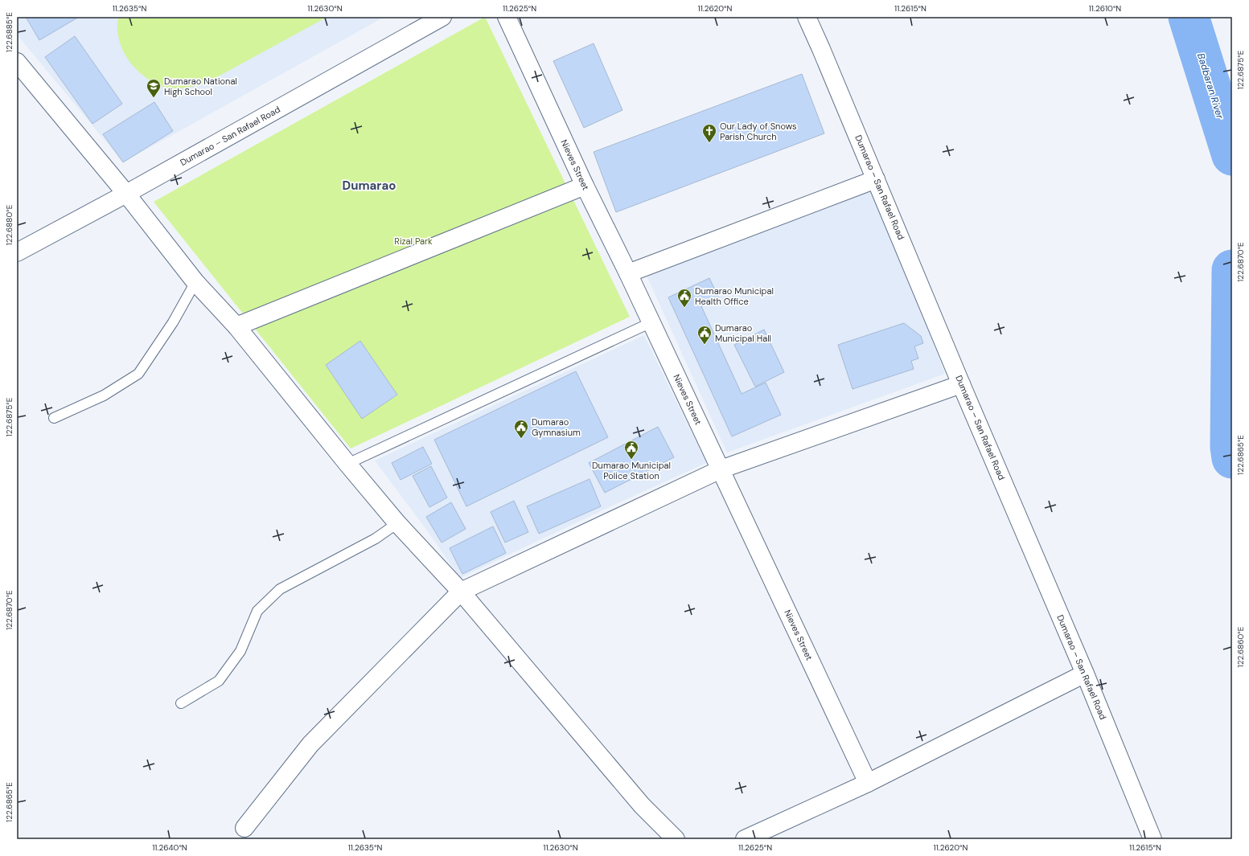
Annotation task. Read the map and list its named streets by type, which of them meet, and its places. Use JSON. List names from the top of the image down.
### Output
{
  "streets": {
    "street": ["Dumarao – San Rafael Road", "Nieves Street"]
  },
  "districts": ["Dumarao"],
  "water": ["Badbaran River"],
  "parks": ["Rizal Park"],
  "places": {
    "school or university": ["Dumarao National High School"],
    "church": ["Our Lady of Snows Parish Church"],
    "public building": [
      "Dumarao Municipal Health Office",
      "Dumarao Municipal Hall",
      "Dumarao Gymnasium",
      "Dumarao Municipal Police Station"
    ]
  },
  "coordinates": [
    "11.2635°N",
    "11.2630°N",
    "11.2625°N",
    "11.2620°N",
    "11.2615°N",
    "11.2610°N",
    "122.6885°E",
    "122.6875°E",
    "122.6880°E",
    "122.6870°E",
    "122.6865°E",
    "122.6860°E",
    "11.2640°N"
  ]
}
